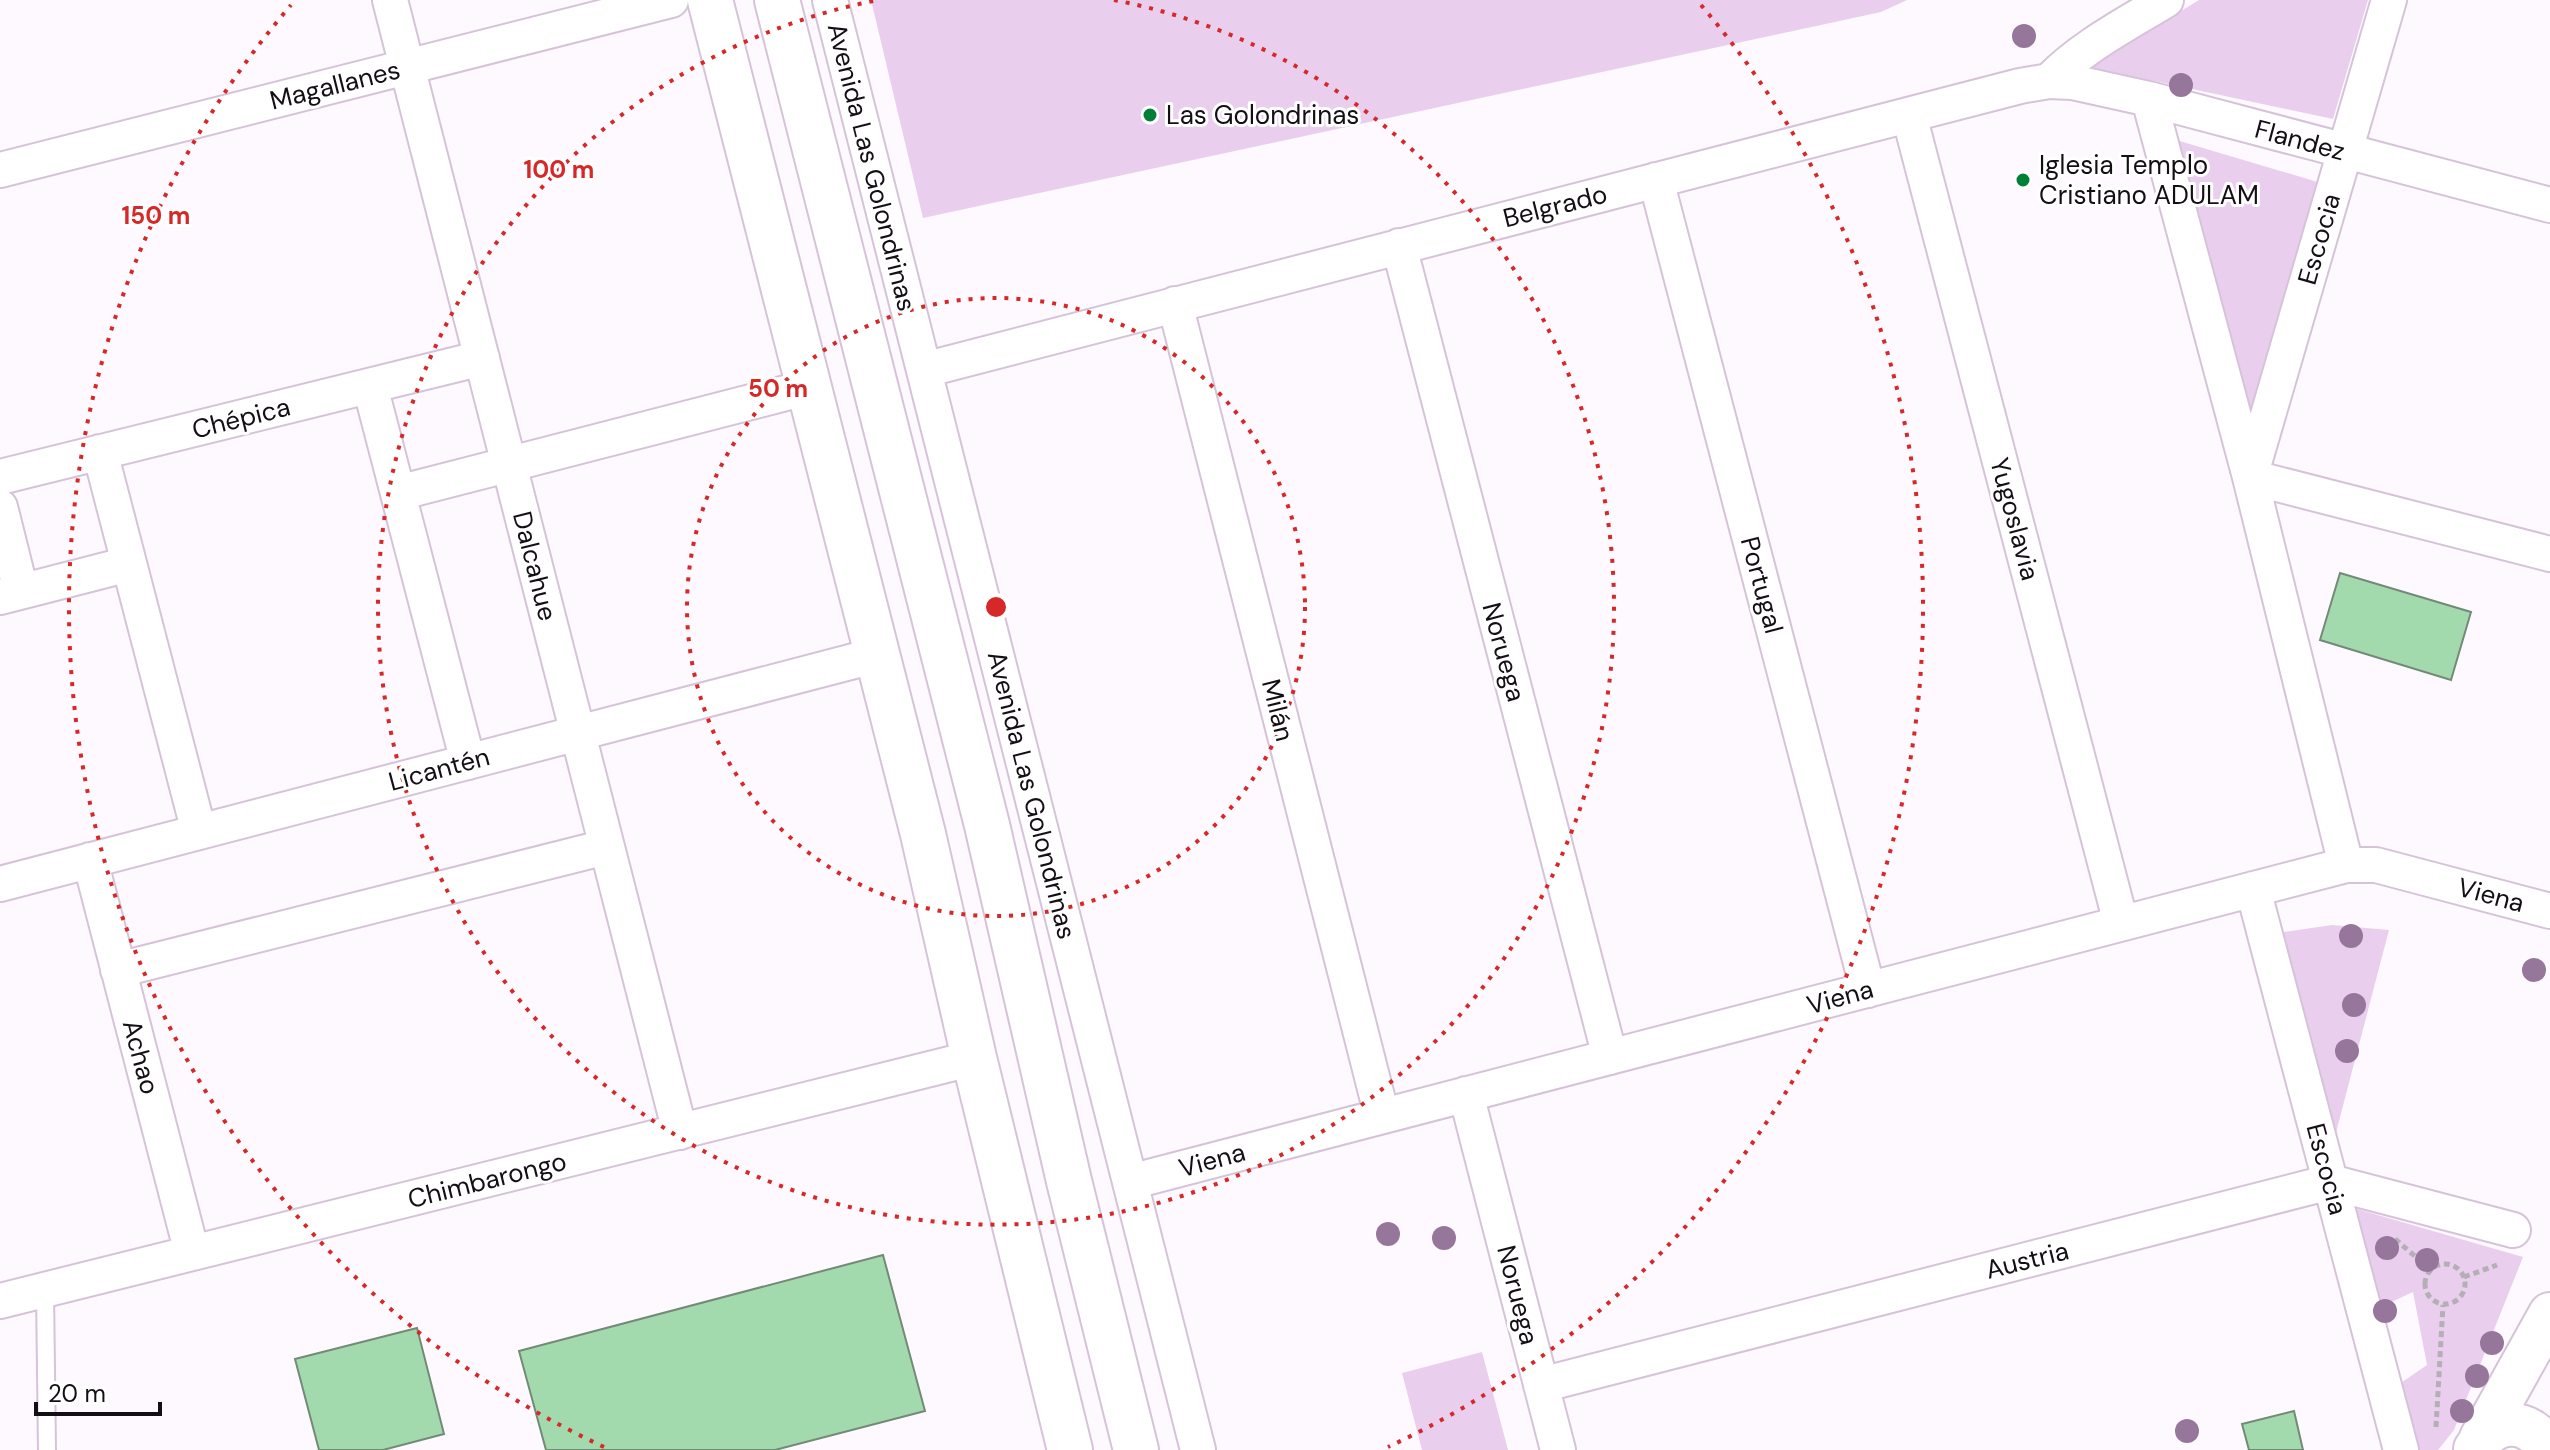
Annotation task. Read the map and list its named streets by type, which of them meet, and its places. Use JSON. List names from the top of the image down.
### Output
{
  "streets": {
    "main road": ["Avenida Las Golondrinas"],
    "street": [
      "Magallanes",
      "Flandez",
      "Belgrado",
      "Escocia",
      "Chépica",
      "Yugoslavia",
      "Dalcahue",
      "Portugal",
      "Noruega",
      "Milán",
      "Licantén",
      "Viena",
      "Achao",
      "Chimbarongo",
      "Austria"
    ]
  },
  "crossings": [
    ["Magallanes", "Dalcahue"],
    ["Flandez", "Belgrado"],
    ["Flandez", "Escocia"],
    ["Avenida Las Golondrinas", "Belgrado"],
    ["Avenida Las Golondrinas", "Viena"],
    ["Belgrado", "Yugoslavia"],
    ["Belgrado", "Portugal"],
    ["Belgrado", "Noruega"],
    ["Belgrado", "Milán"],
    ["Escocia", "Viena"],
    ["Escocia", "Austria"],
    ["Chépica", "Dalcahue"],
    ["Yugoslavia", "Viena"],
    ["Dalcahue", "Licantén"],
    ["Dalcahue", "Chimbarongo"],
    ["Portugal", "Viena"],
    ["Noruega", "Viena"],
    ["Noruega", "Austria"],
    ["Milán", "Viena"],
    ["Licantén", "Achao"],
    ["Achao", "Chimbarongo"]
  ],
  "places": ["Las Golondrinas", "Iglesia Templo Cristiano ADULAM"],
  "scale_bar": "20 m",
  "rings": ["100 m", "150 m", "50 m"]
}
